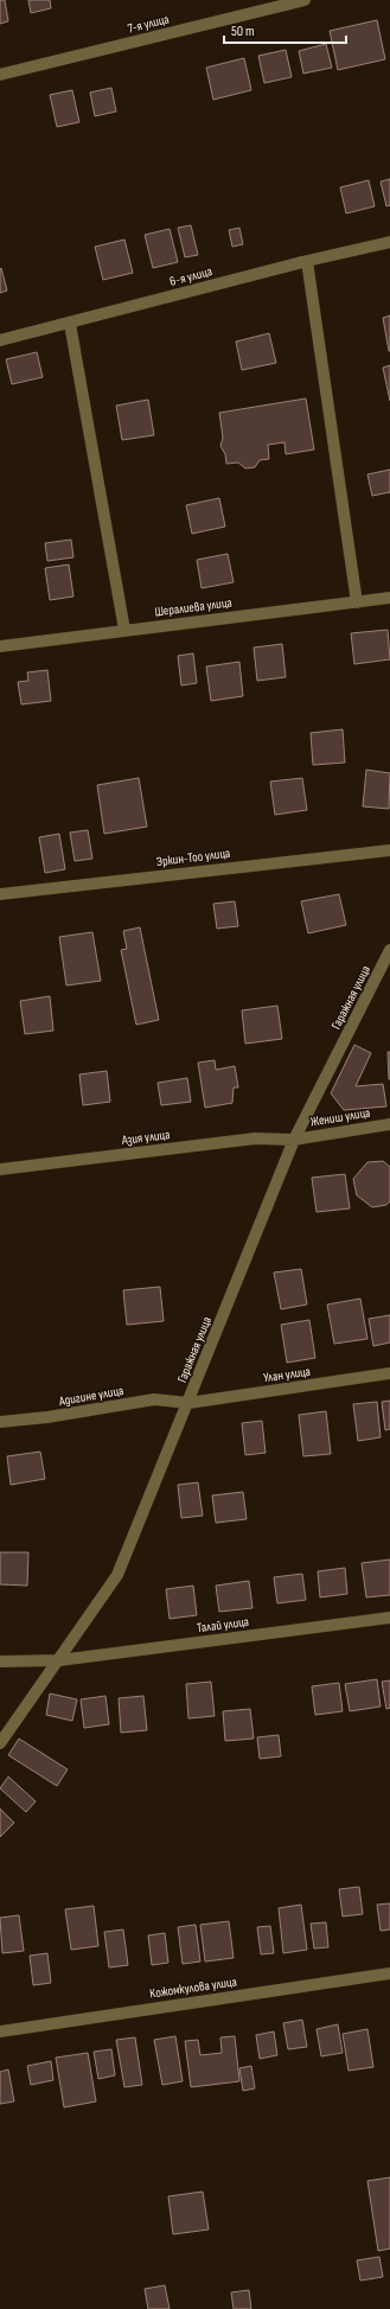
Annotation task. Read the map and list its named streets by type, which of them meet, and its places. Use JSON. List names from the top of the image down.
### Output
{
  "streets": {
    "street": [
      "7-я улица",
      "6-я улица",
      "Шералиева улица",
      "Эркин-Тоо улица",
      "Гаражная улица",
      "Жениш улица",
      "Азия улица",
      "Улан улица",
      "Адигине улица",
      "Талай улица",
      "Кожомкулова улица"
    ]
  },
  "crossings": [
    ["Гаражная улица", "Жениш улица"],
    ["Гаражная улица", "Азия улица"],
    ["Гаражная улица", "Улан улица"],
    ["Гаражная улица", "Адигине улица"],
    ["Гаражная улица", "Талай улица"],
    ["Жениш улица", "Азия улица"],
    ["Улан улица", "Адигине улица"]
  ],
  "scale_bar": "50 m"
}
